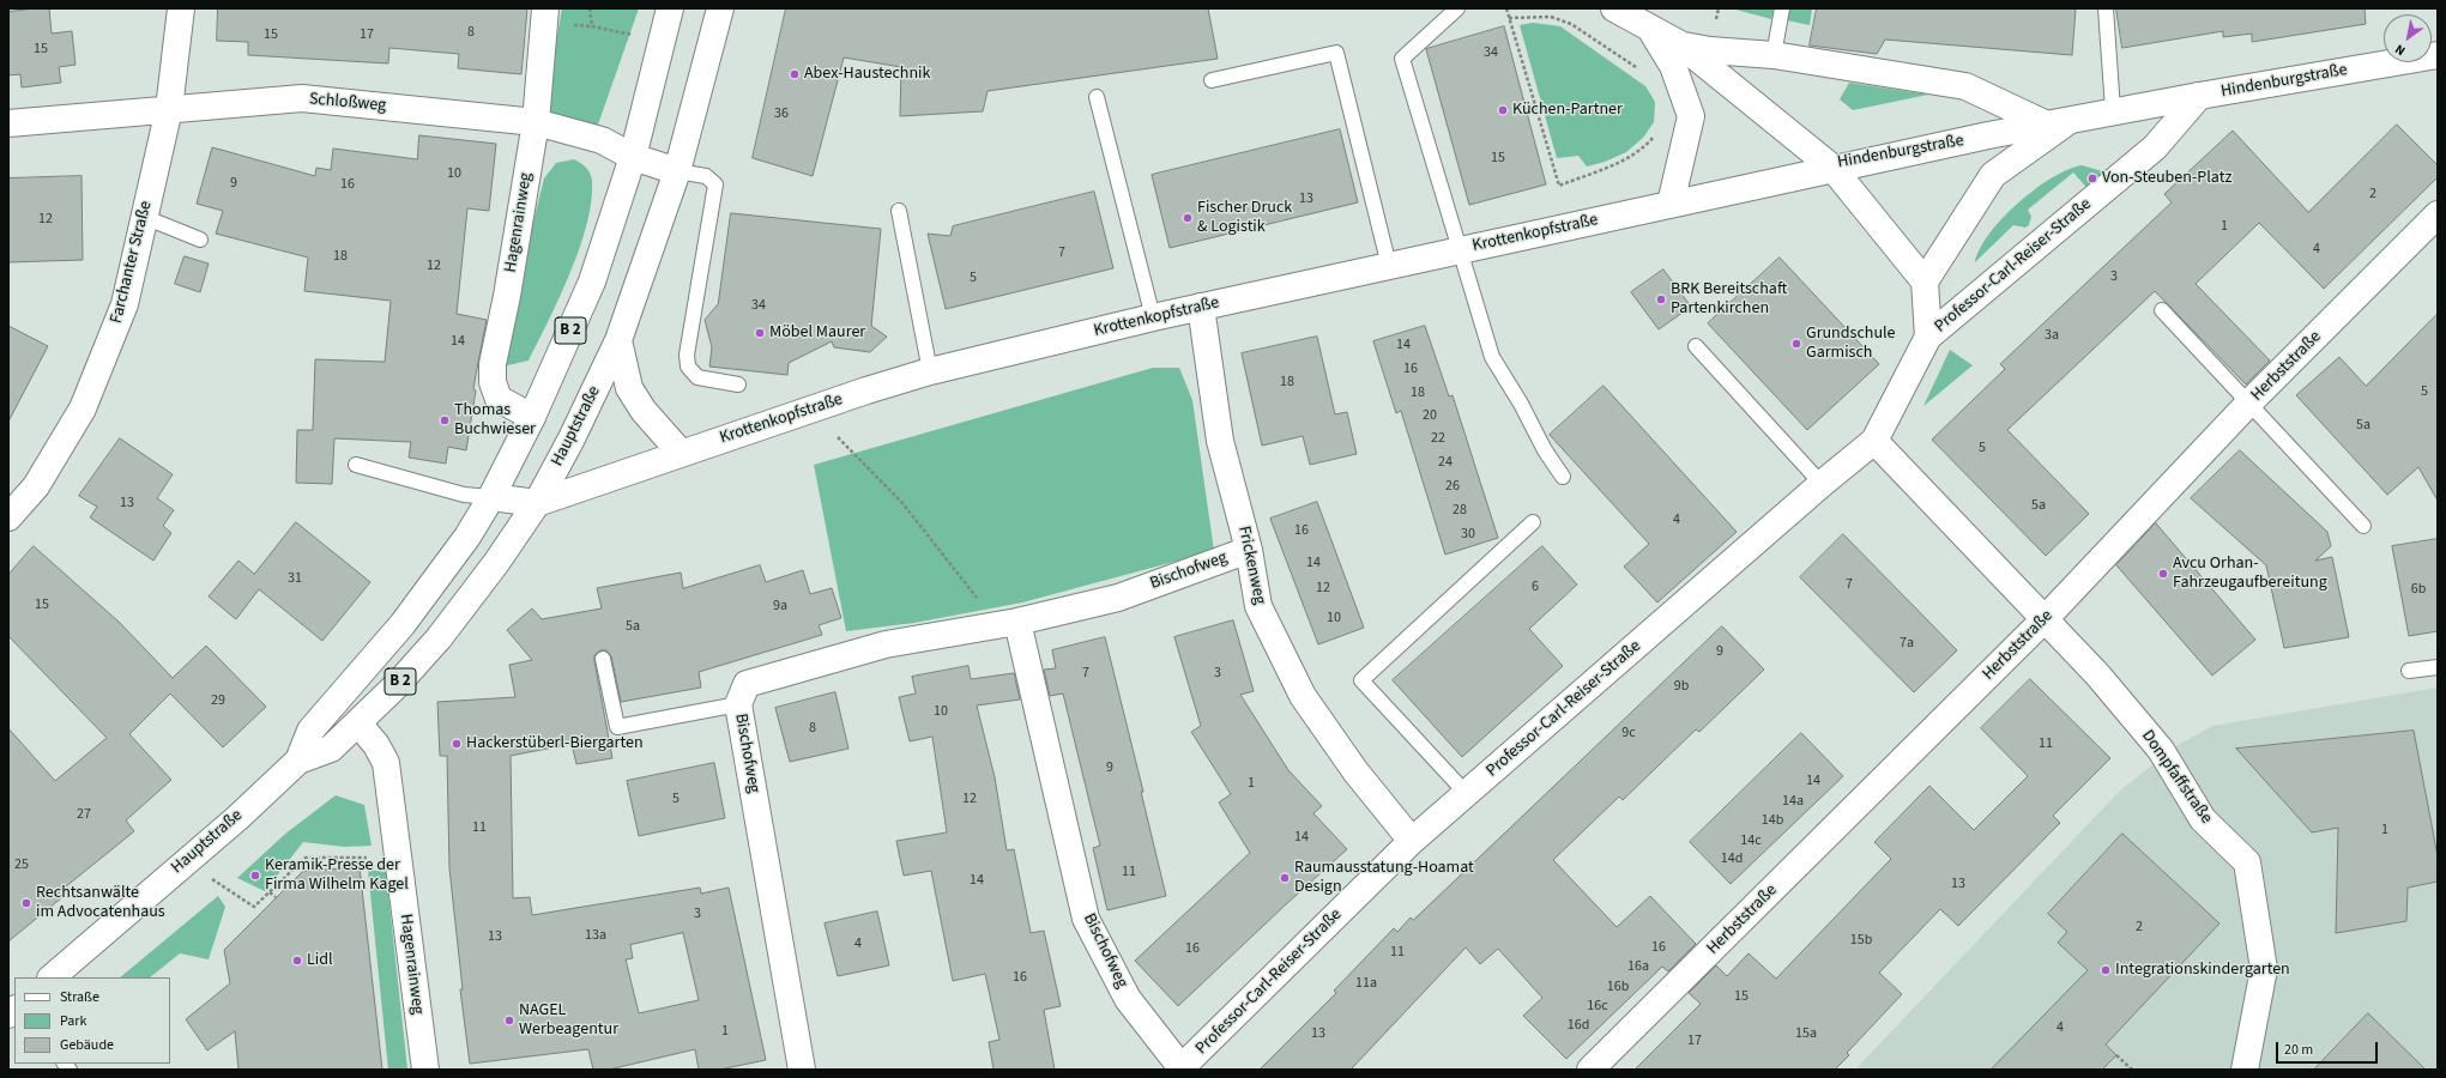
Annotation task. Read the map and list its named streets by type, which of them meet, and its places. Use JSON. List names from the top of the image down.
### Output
{
  "streets": {
    "street": [
      "Hindenburgstraße",
      "Schloßweg",
      "Hagenrainweg",
      "Krottenkopfstraße",
      "Farchanter Straße",
      "Professor-Carl-Reiser-Straße",
      "B 2",
      "Herbststraße",
      "Hauptstraße",
      "Frickenweg",
      "Bischofweg",
      "Dompfaffstraße"
    ]
  },
  "crossings": [
    ["Hindenburgstraße", "Krottenkopfstraße"],
    ["Hindenburgstraße", "Professor-Carl-Reiser-Straße"],
    ["Schloßweg", "Hagenrainweg"],
    ["Schloßweg", "Farchanter Straße"],
    ["Schloßweg", "Hauptstraße"],
    ["Hagenrainweg", "Hauptstraße"],
    ["Krottenkopfstraße", "Hauptstraße"],
    ["Krottenkopfstraße", "Frickenweg"],
    ["Professor-Carl-Reiser-Straße", "Frickenweg"],
    ["Professor-Carl-Reiser-Straße", "Bischofweg"],
    ["Professor-Carl-Reiser-Straße", "Dompfaffstraße"],
    ["Herbststraße", "Dompfaffstraße"],
    ["Frickenweg", "Bischofweg"]
  ],
  "places": [
    "Abex-Haustechnik",
    "Küchen-Partner",
    "Von-Steuben-Platz",
    "Fischer Druck & Logistik",
    "BRK Bereitschaft Partenkirchen",
    "Möbel Maurer",
    "Grundschule Garmisch",
    "Thomas Buchwieser",
    "Avcu Orhan- Fahrzeugaufbereitung",
    "Hackerstüberl-Biergarten",
    "Keramik-Presse der Firma Wilhelm Kagel",
    "Raumausstatung-Hoamat Design",
    "Rechtsanwälte im Advocatenhaus",
    "Lidl",
    "Integrationskindergarten",
    "NAGEL Werbeagentur"
  ],
  "house_numbers": [
    "8",
    "15",
    "17",
    "15",
    "34",
    "36",
    "15",
    "10",
    "9",
    "16",
    "2",
    "13",
    "12",
    "1",
    "4",
    "7",
    "18",
    "12",
    "3",
    "5",
    "34",
    "3a",
    "14",
    "14",
    "16",
    "18",
    "5",
    "18",
    "20",
    "5a",
    "22",
    "5",
    "24",
    "26",
    "13",
    "5a",
    "28",
    "4",
    "16",
    "30",
    "14",
    "31",
    "7",
    "6",
    "12",
    "6b",
    "15",
    "9a",
    "10",
    "5a",
    "7a",
    "9",
    "7",
    "3",
    "9b",
    "29",
    "10",
    "8",
    "9c",
    "11",
    "9",
    "14",
    "1",
    "5",
    "12",
    "14a",
    "27",
    "14b",
    "11",
    "1",
    "14",
    "14c",
    "14d",
    "25",
    "11",
    "14",
    "13",
    "3",
    "2",
    "13a",
    "13",
    "15b",
    "4",
    "16",
    "16",
    "11",
    "16a",
    "16",
    "11a",
    "16b",
    "15",
    "16c",
    "16d",
    "4",
    "1",
    "13",
    "15a",
    "17"
  ],
  "legend": ["Straße", "Park", "Gebäude"],
  "scale_bar": "20 m",
  "north": "bottom left"
}
